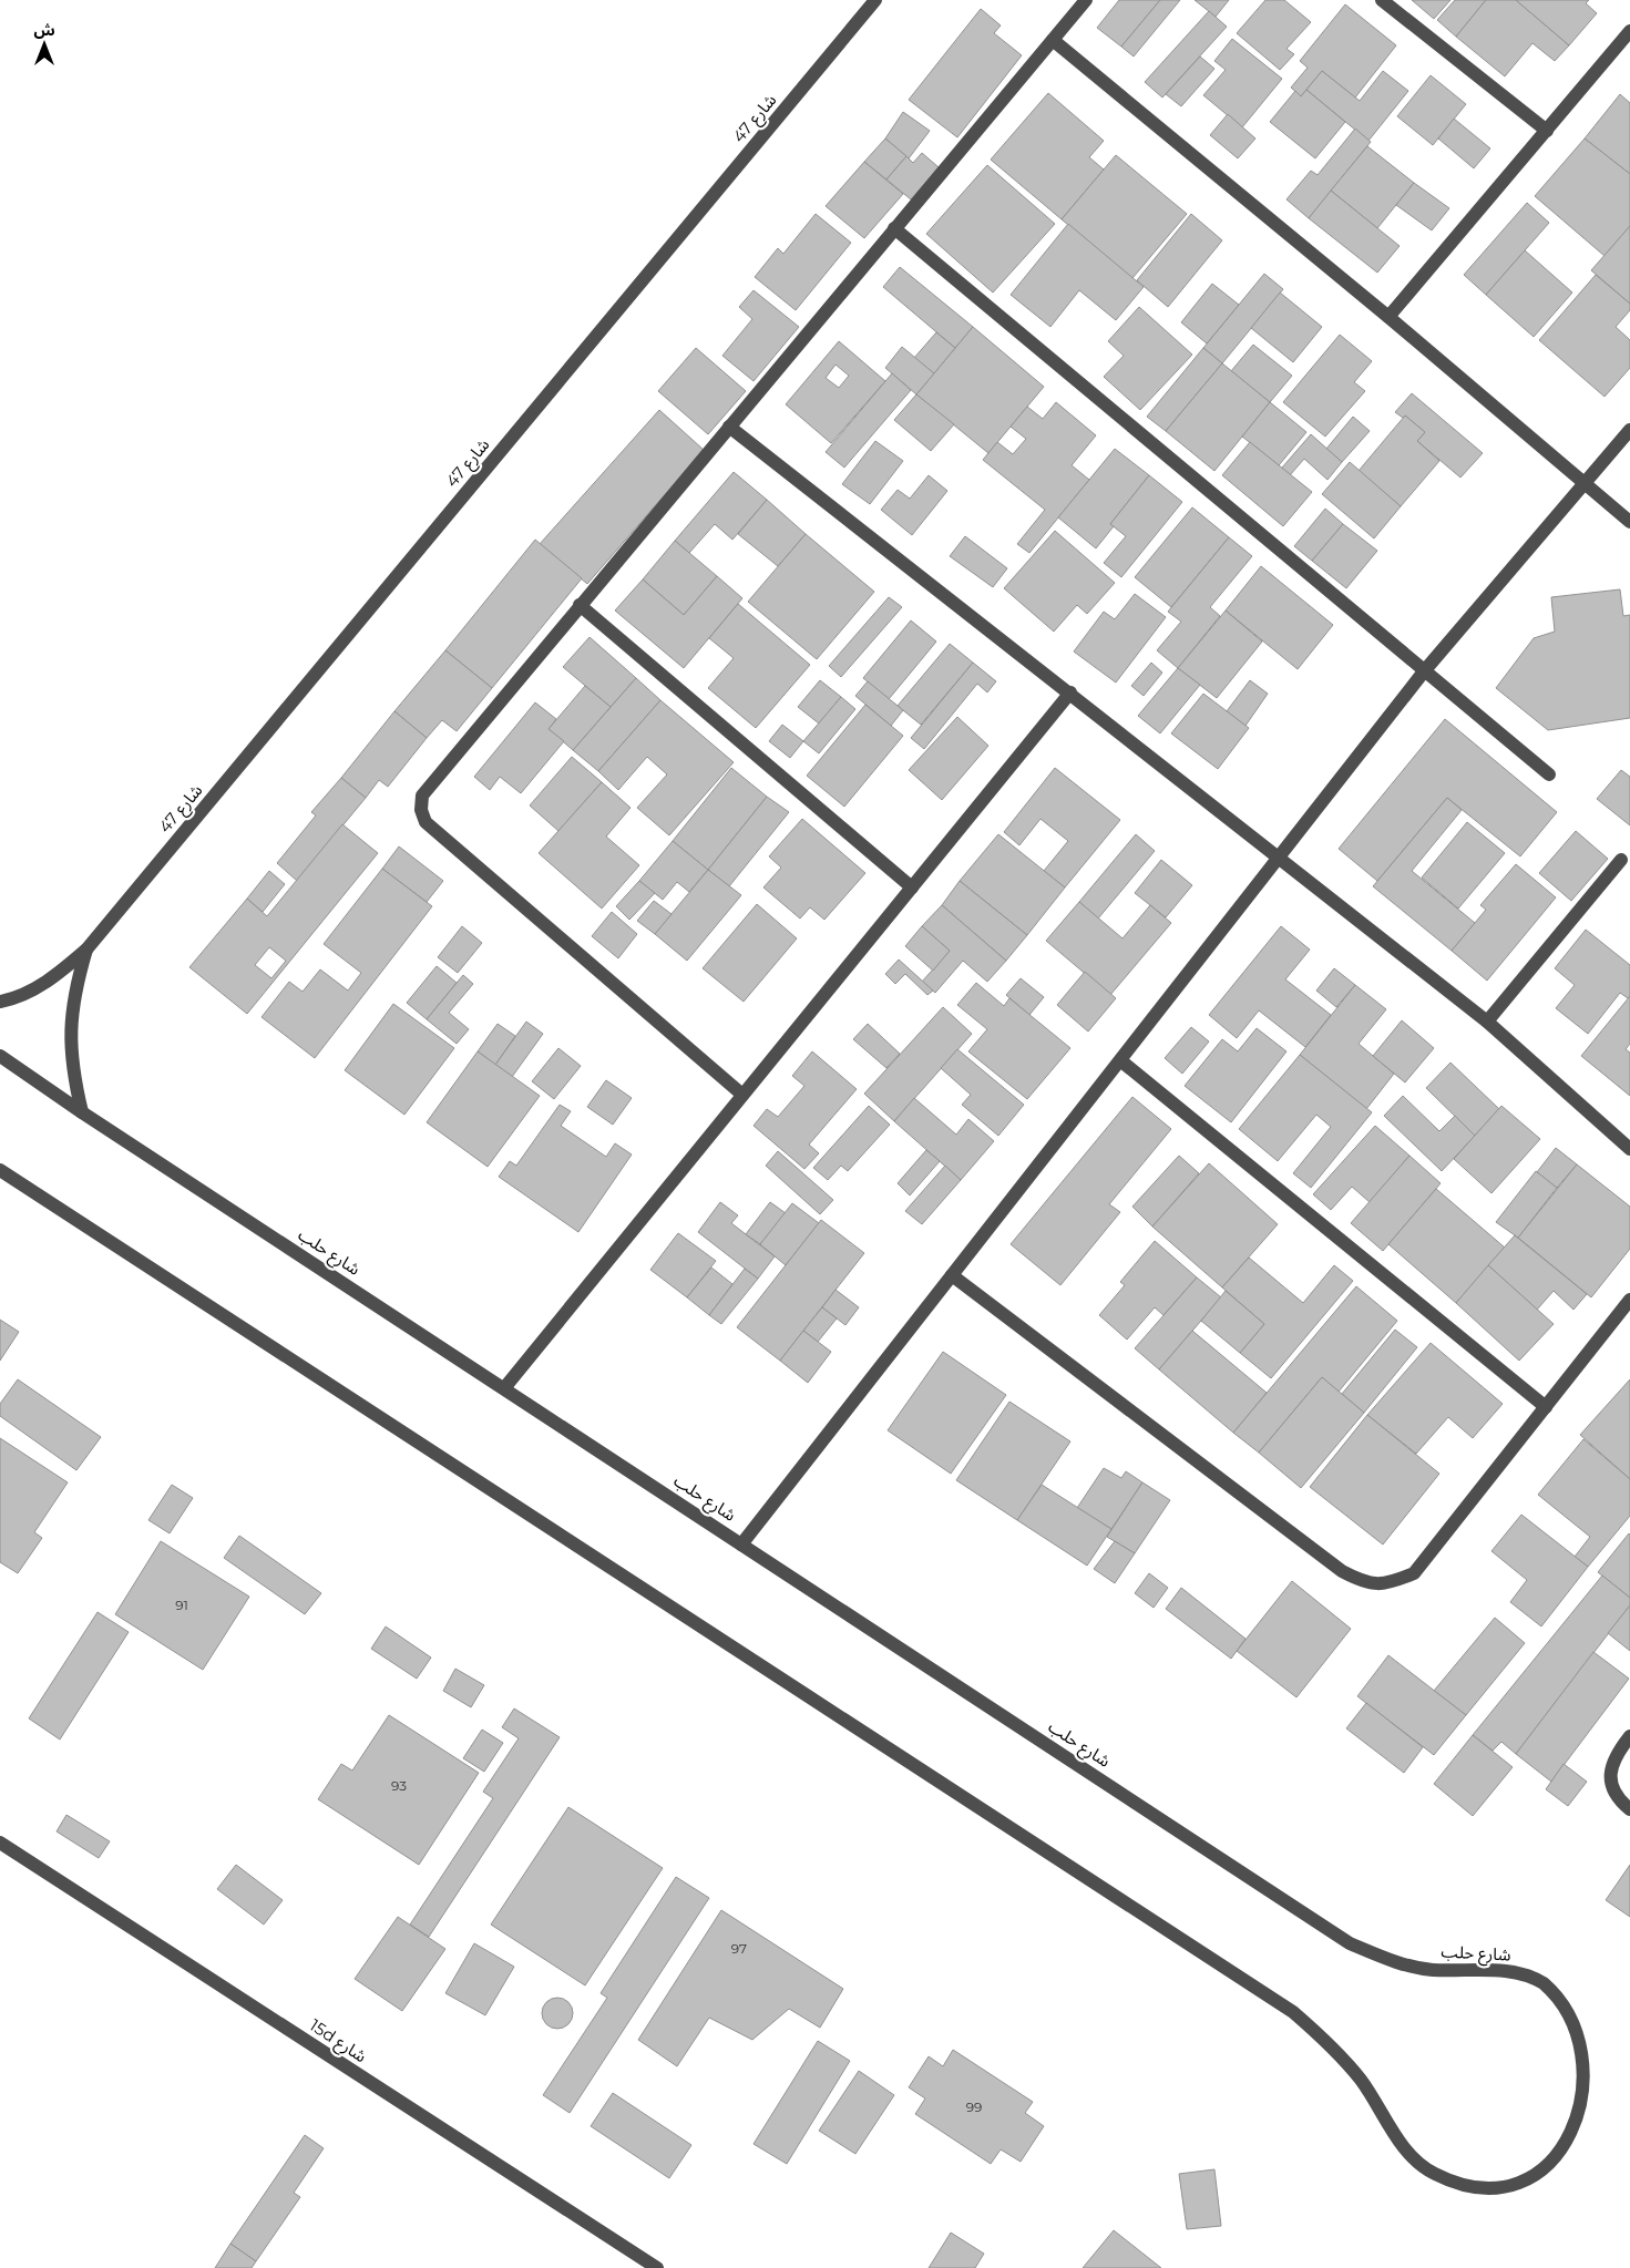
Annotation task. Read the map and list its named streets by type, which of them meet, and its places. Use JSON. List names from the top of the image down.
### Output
{
  "streets": {
    "street": ["شارع 47", "شارع حلب", "15d شارع"]
  },
  "crossings": [
    ["شارع 47", "شارع حلب"]
  ],
  "house_numbers": [
    "91",
    "93",
    "97",
    "99"
  ],
  "north": "top"
}
